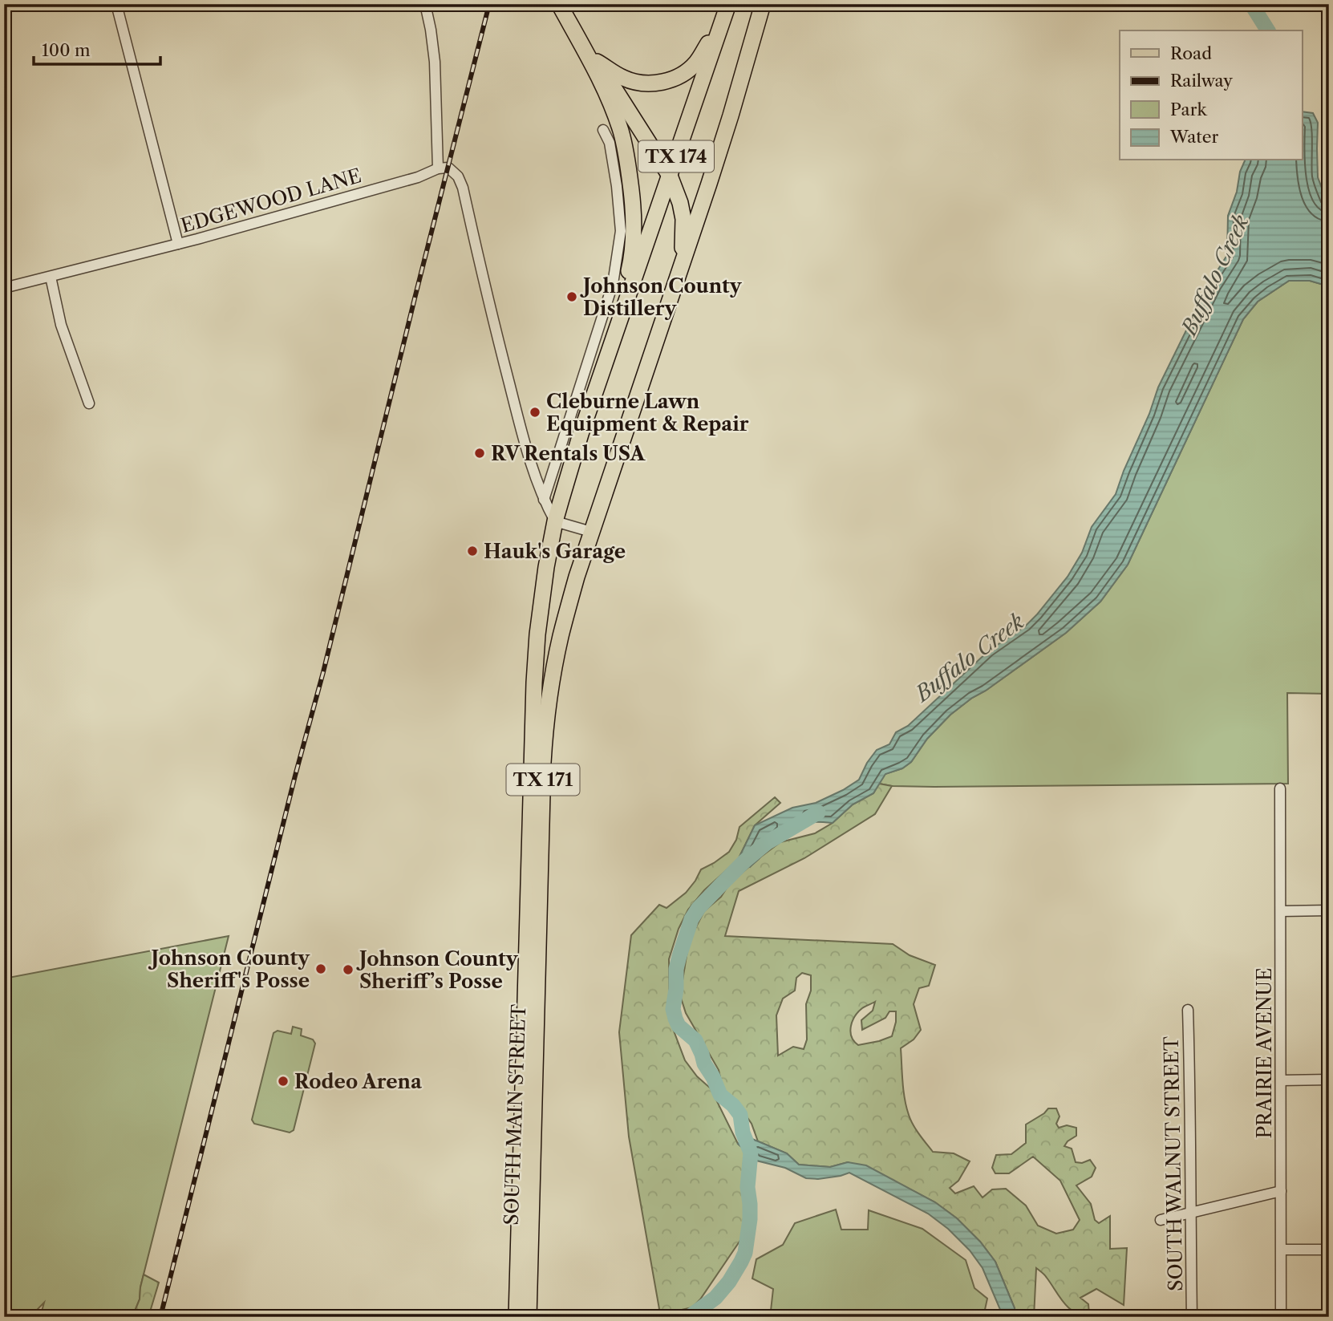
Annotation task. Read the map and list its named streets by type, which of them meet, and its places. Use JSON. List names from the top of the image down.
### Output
{
  "streets": {
    "main road": ["TX 174", "TX 171", "SOUTH MAIN STREET"],
    "street": ["EDGEWOOD LANE", "PRAIRIE AVENUE", "SOUTH WALNUT STREET"]
  },
  "crossings": [
    ["TX 171", "SOUTH MAIN STREET"]
  ],
  "water": ["Buffalo Creek"],
  "places": [
    "Johnson County Distillery",
    "Cleburne Lawn Equipment & Repair",
    "RV Rentals USA",
    "Hauk's Garage",
    "Johnson County Sheriff's Posse",
    "Johnson County Sheriff’s Posse",
    "Rodeo Arena"
  ],
  "legend": [
    "Road",
    "Railway",
    "Park",
    "Water"
  ],
  "scale_bar": "100 m"
}
